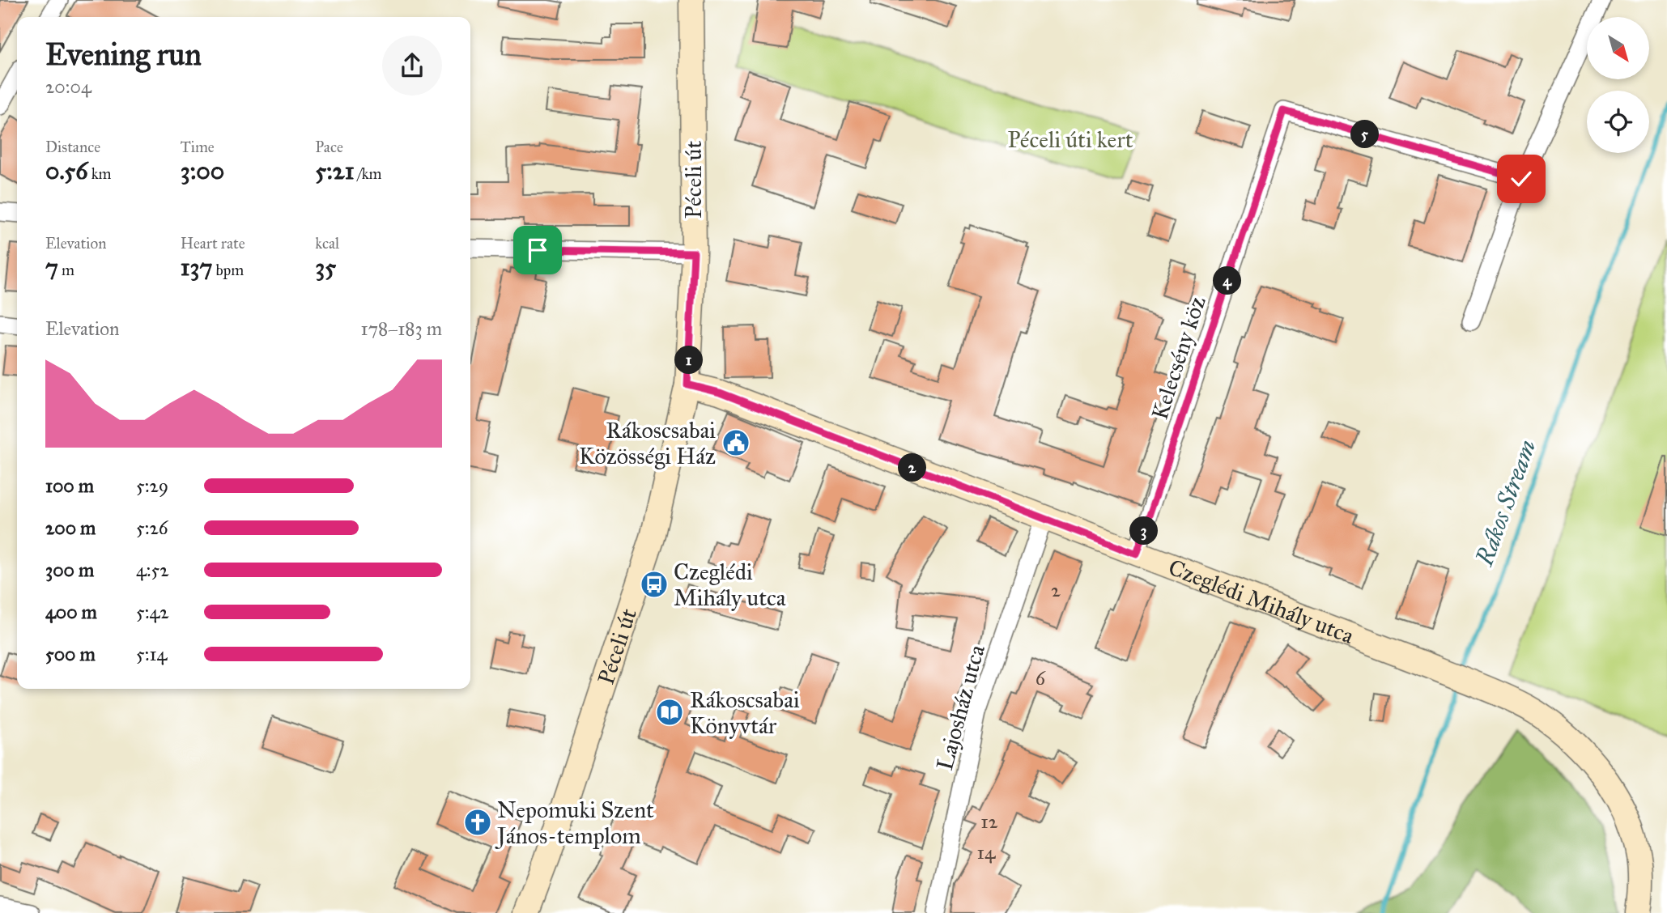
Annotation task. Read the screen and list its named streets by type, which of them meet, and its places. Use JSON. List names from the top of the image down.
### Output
{
  "streets": {
    "main road": ["Péceli út", "Czeglédi Mihály utca"],
    "street": ["Kelecsény köz", "Lajosház utca"]
  },
  "crossings": [
    ["Péceli út", "Czeglédi Mihály utca"],
    ["Kelecsény köz", "Czeglédi Mihály utca"],
    ["Czeglédi Mihály utca", "Lajosház utca"]
  ],
  "water": ["Rákos Stream"],
  "parks": ["Péceli úti kert"],
  "places": {
    "public building": ["Rákoscsabai Közösségi Ház"],
    "bus stop": ["Czeglédi Mihály utca"],
    "library": ["Rákoscsabai Könyvtár"],
    "church": ["Nepomuki Szent János-templom"]
  },
  "house_numbers": [
    "2",
    "6",
    "12",
    "14"
  ],
  "north": "bottom right",
  "page": {
    "heading": ["Evening run", "20:04"],
    "stats": [
      ["Distance", "0.56 km"],
      ["Time", "3:00"],
      ["Pace", "5:21 /km"],
      ["Elevation", "7 m"],
      ["Heart rate", "137 bpm"],
      ["kcal", "35"]
    ],
    "pins": [
      "5",
      "4",
      "1",
      "2",
      "3"
    ],
    "chart": ["Elevation", "178–183 m"],
    "list": [
      {
        "name": "100 m",
        "note": "5:29"
      },
      {
        "name": "200 m",
        "note": "5:26"
      },
      {
        "name": "300 m",
        "note": "4:52"
      },
      {
        "name": "400 m",
        "note": "5:42"
      },
      {
        "name": "500 m",
        "note": "5:14"
      }
    ]
  }
}
